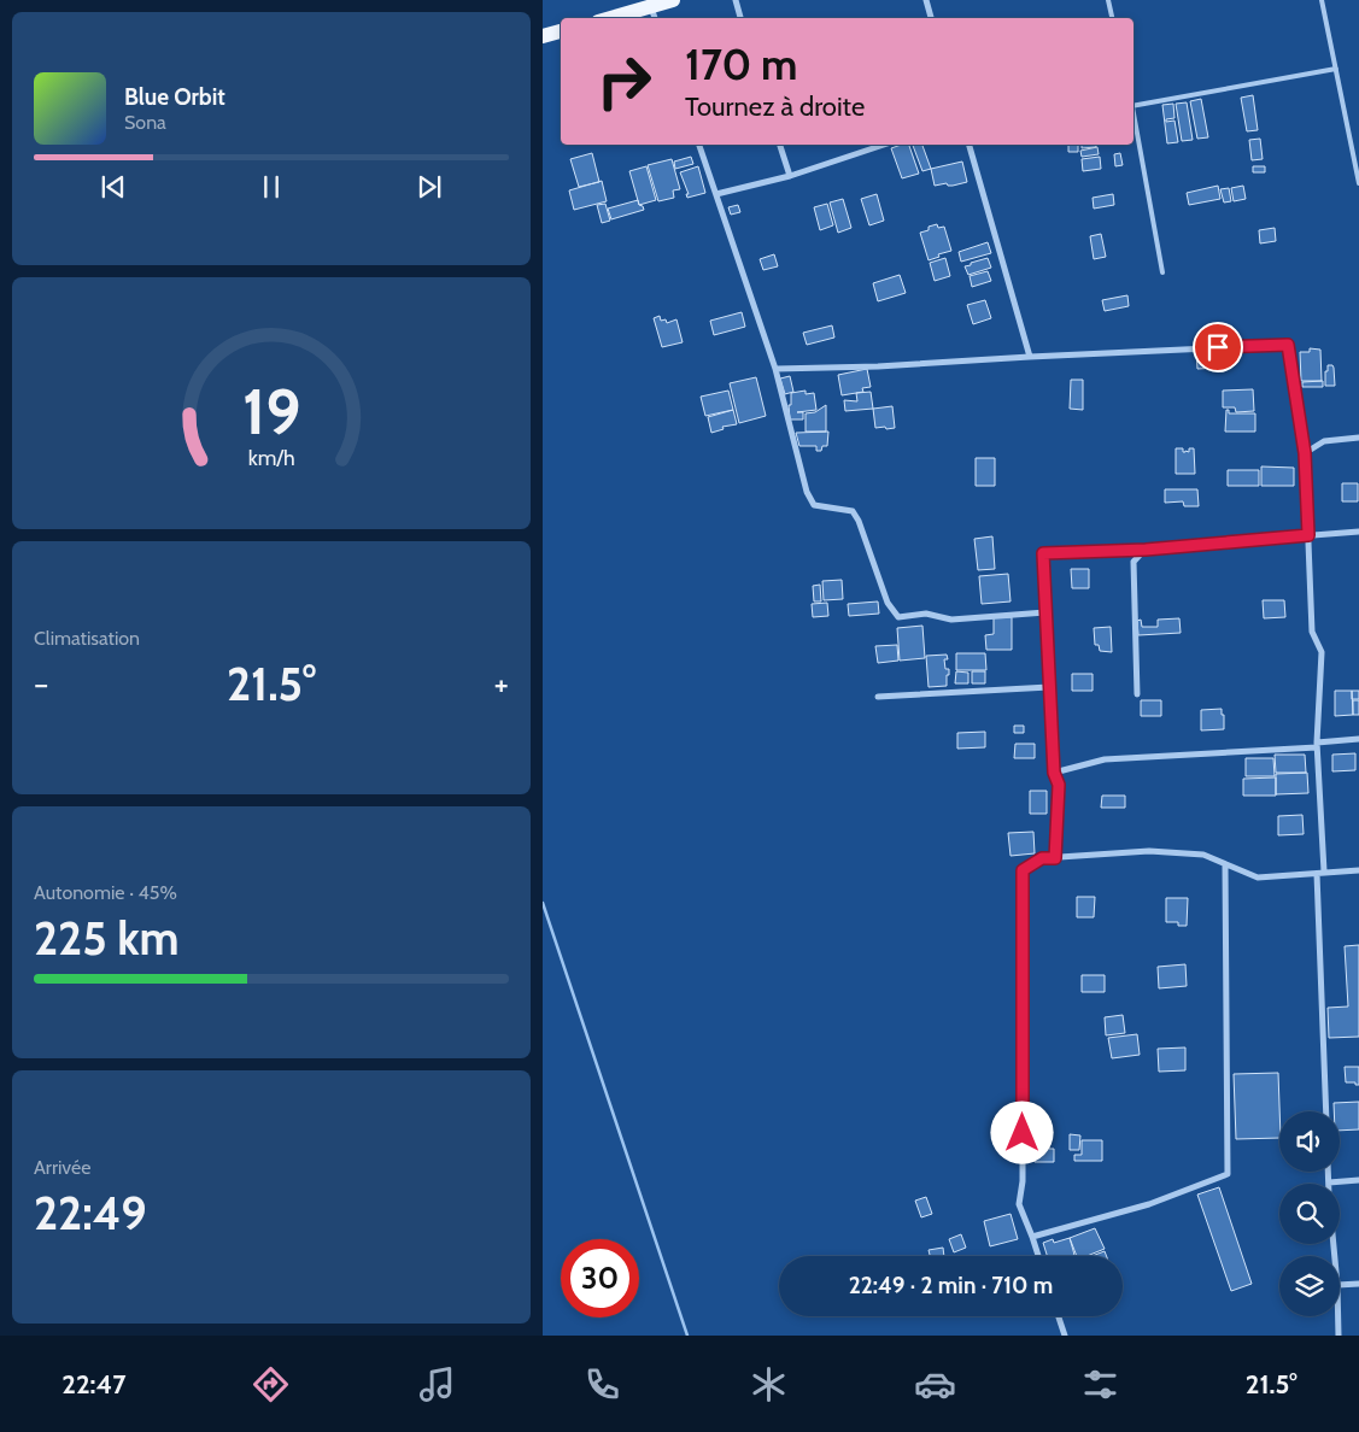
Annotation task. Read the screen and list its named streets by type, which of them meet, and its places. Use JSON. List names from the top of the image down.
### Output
{
  "page": {
    "turn": ["170 m", "Tournez à droite"],
    "song": ["Blue Orbit", "Sona"],
    "tile": [
      "Climatisation",
      ["Autonomie · 45%", "225 km"],
      ["Arrivée", "22:49"]
    ],
    "heat": ["−", "21.5°", "+"],
    "limit": "30",
    "trip": "22:49 · 2 min · 710 m",
    "tabs": ["22:47", "21.5°"],
    "gauge": ["19", "km/h"]
  }
}
